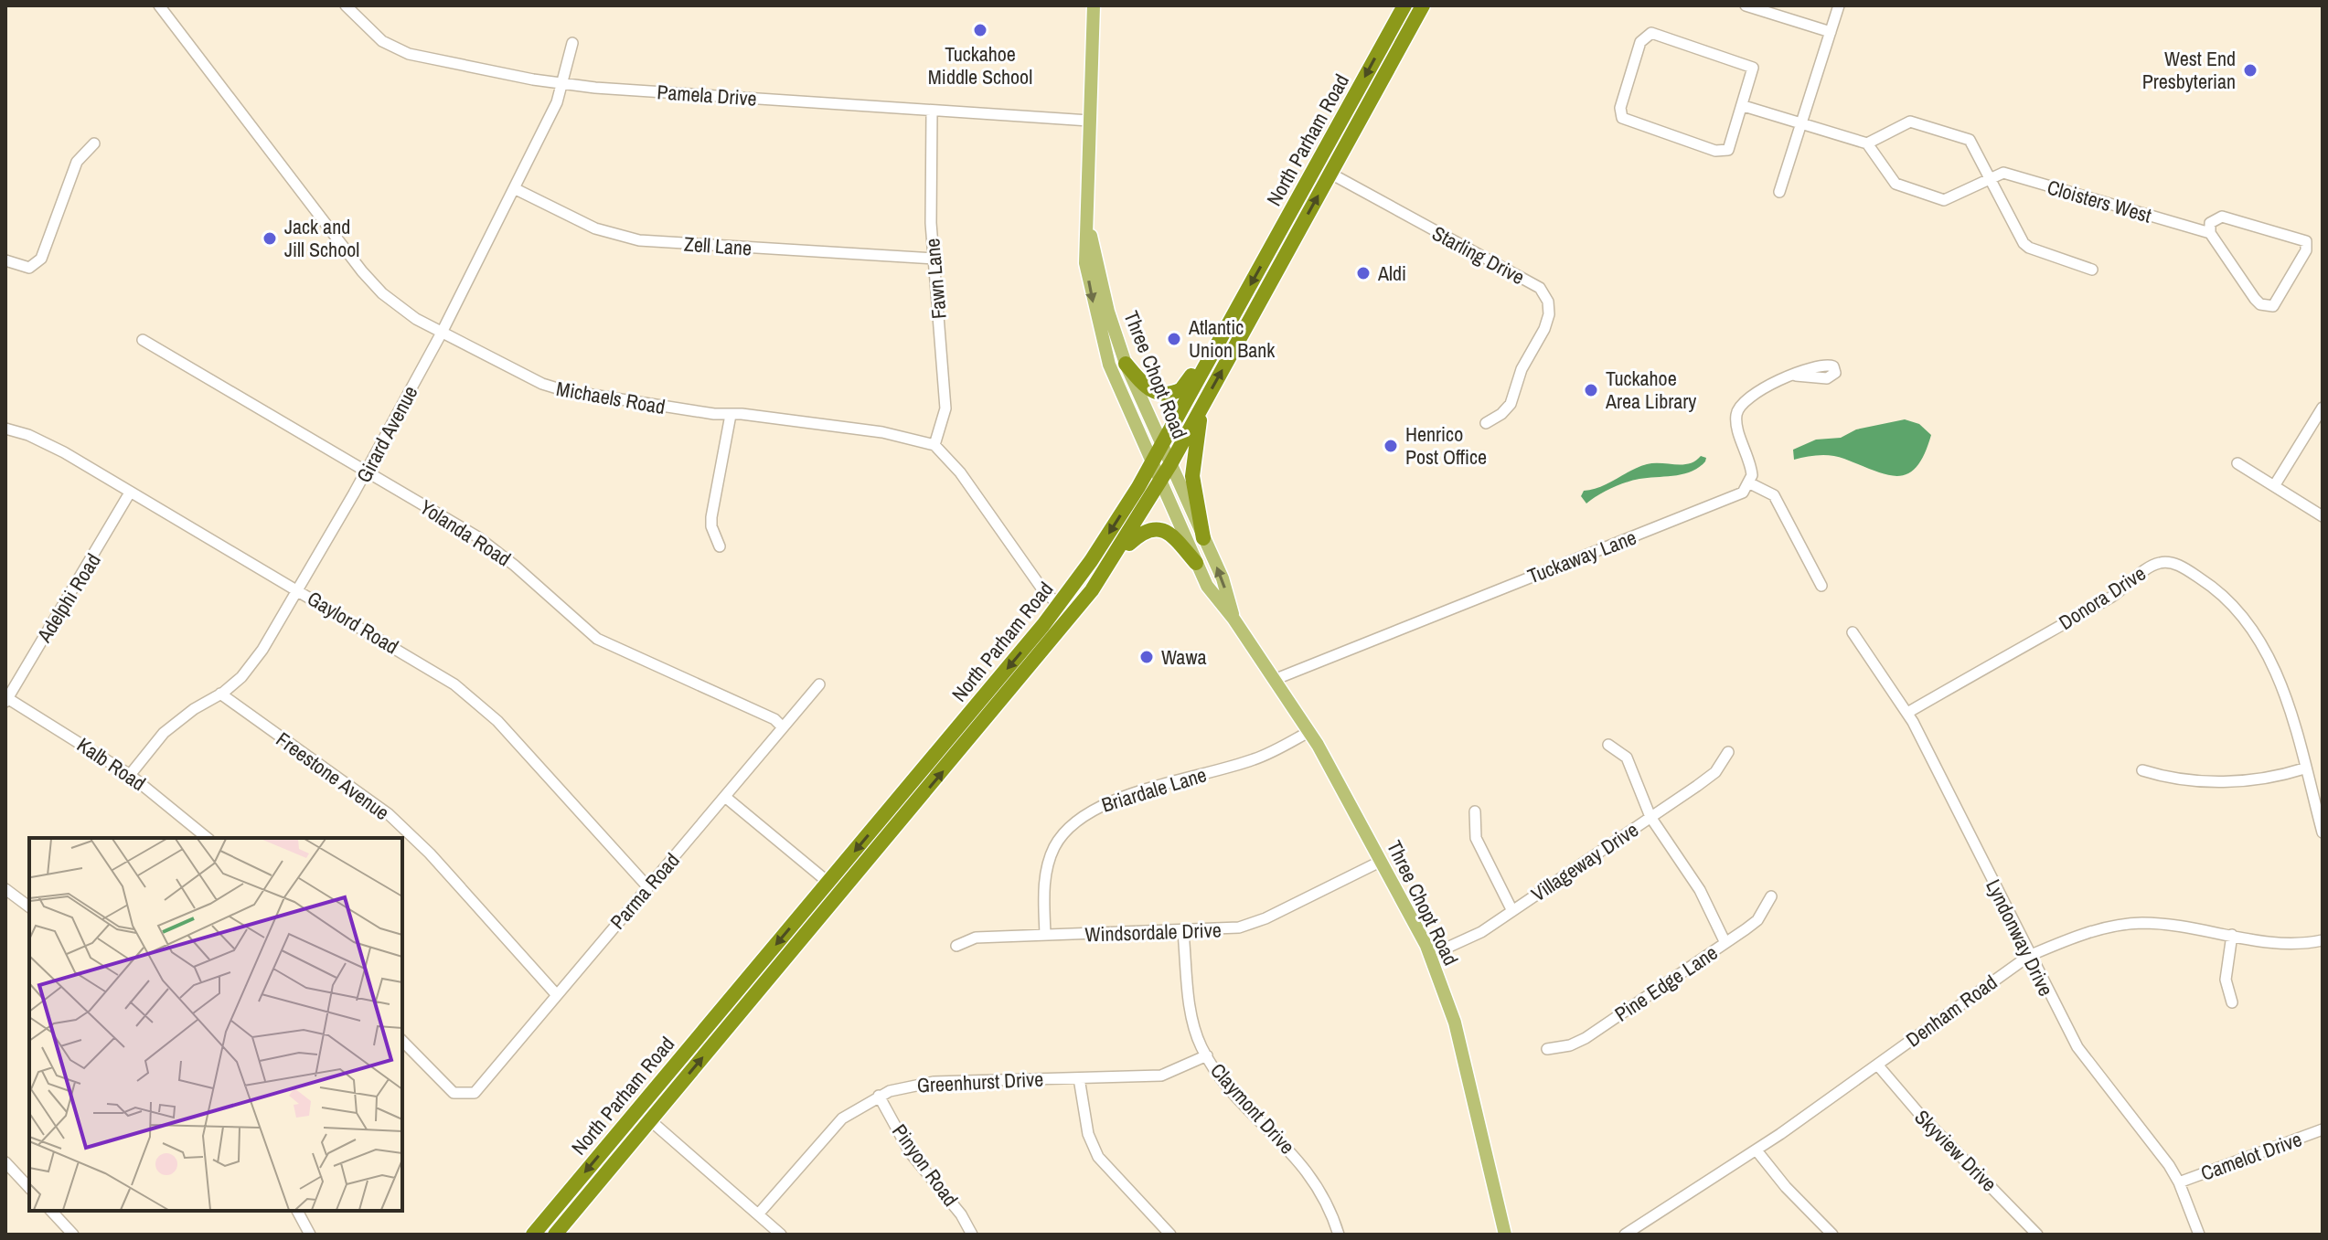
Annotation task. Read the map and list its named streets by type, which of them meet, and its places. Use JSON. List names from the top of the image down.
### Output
{
  "streets": {
    "highway": ["North Parham Road"],
    "main road": ["Three Chopt Road"],
    "street": [
      "Pamela Drive",
      "Cloisters West",
      "Zell Lane",
      "Starling Drive",
      "Fawn Lane",
      "Michaels Road",
      "Girard Avenue",
      "Yolanda Road",
      "Tuckaway Lane",
      "Adelphi Road",
      "Donora Drive",
      "Gaylord Road",
      "Kalb Road",
      "Freestone Avenue",
      "Briardale Lane",
      "Villageway Drive",
      "Parma Road",
      "Windsordale Drive",
      "Lyndonway Drive",
      "Pine Edge Lane",
      "Denham Road",
      "Greenhurst Drive",
      "Claymont Drive",
      "Skyview Drive",
      "Camelot Drive",
      "Pinyon Road"
    ]
  },
  "crossings": [
    ["Pamela Drive", "Fawn Lane"],
    ["Pamela Drive", "Three Chopt Road"],
    ["Pamela Drive", "Girard Avenue"],
    ["North Parham Road", "Starling Drive"],
    ["North Parham Road", "Three Chopt Road"],
    ["Zell Lane", "Fawn Lane"],
    ["Zell Lane", "Girard Avenue"],
    ["Fawn Lane", "Michaels Road"],
    ["Three Chopt Road", "Tuckaway Lane"],
    ["Three Chopt Road", "Briardale Lane"],
    ["Three Chopt Road", "Villageway Drive"],
    ["Three Chopt Road", "Windsordale Drive"],
    ["Michaels Road", "Girard Avenue"],
    ["Girard Avenue", "Yolanda Road"],
    ["Girard Avenue", "Gaylord Road"],
    ["Girard Avenue", "Kalb Road"],
    ["Girard Avenue", "Freestone Avenue"],
    ["Yolanda Road", "Parma Road"],
    ["Adelphi Road", "Gaylord Road"],
    ["Adelphi Road", "Kalb Road"],
    ["Donora Drive", "Lyndonway Drive"],
    ["Gaylord Road", "Parma Road"],
    ["Freestone Avenue", "Parma Road"],
    ["Briardale Lane", "Windsordale Drive"],
    ["Windsordale Drive", "Claymont Drive"],
    ["Lyndonway Drive", "Denham Road"],
    ["Lyndonway Drive", "Camelot Drive"],
    ["Denham Road", "Skyview Drive"],
    ["Greenhurst Drive", "Claymont Drive"],
    ["Greenhurst Drive", "Pinyon Road"]
  ],
  "places": [
    "Tuckahoe Middle School",
    "West End Presbyterian",
    "Jack and Jill School",
    "Aldi",
    "Atlantic Union Bank",
    "Tuckahoe Area Library",
    "Henrico Post Office",
    "Wawa"
  ]
}
